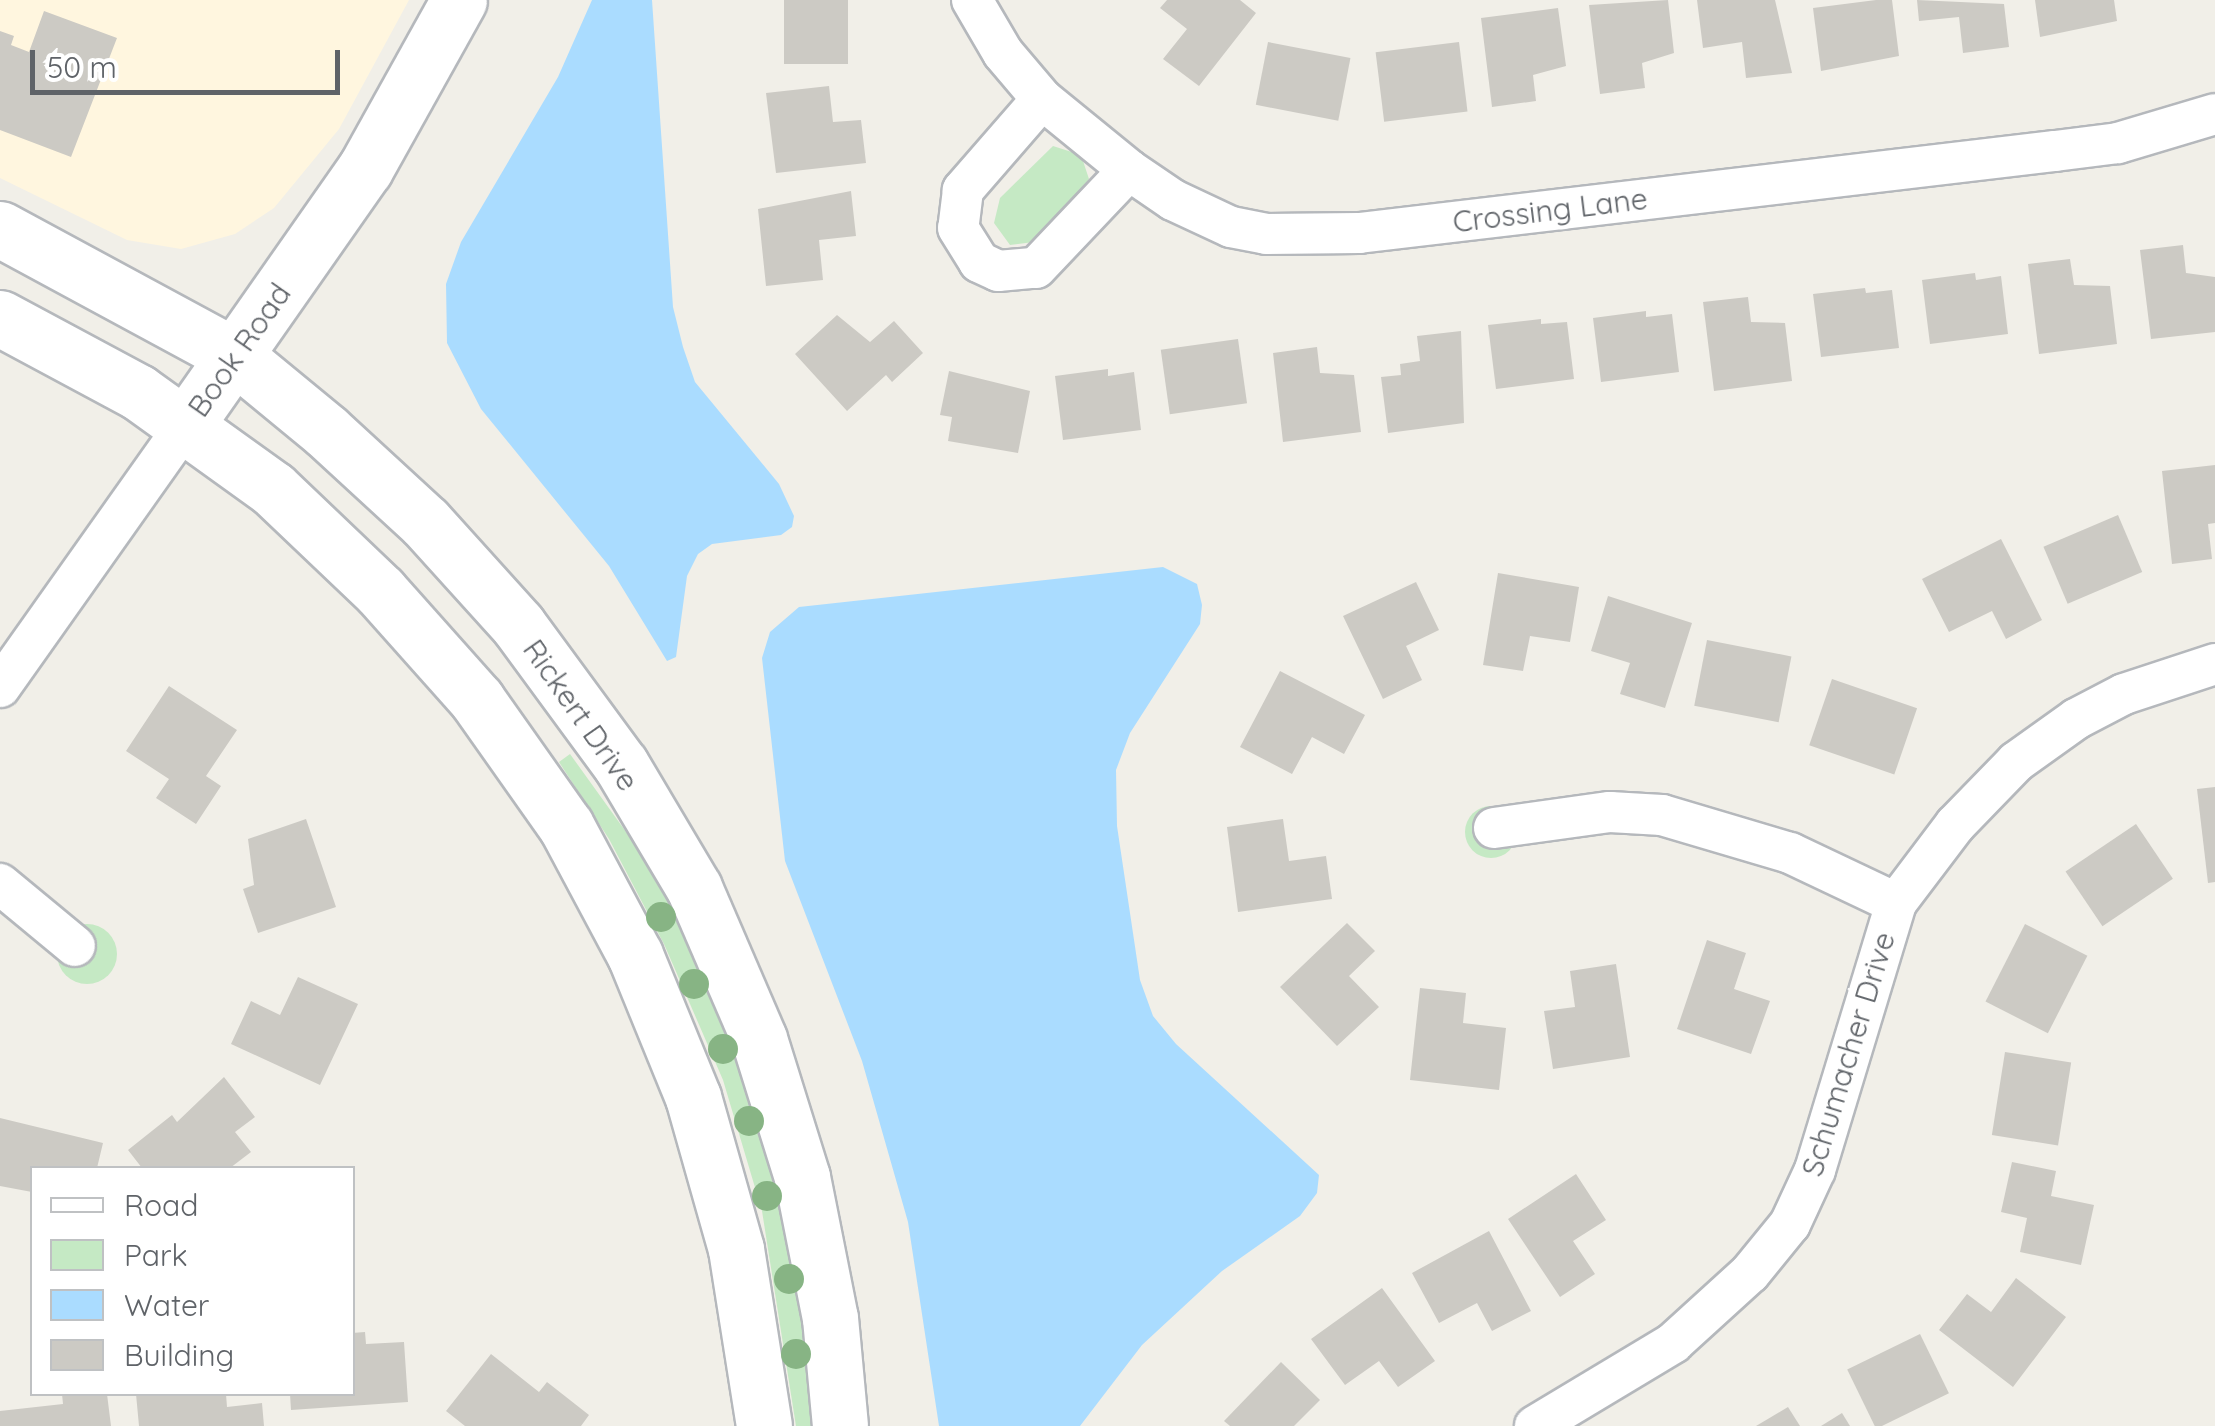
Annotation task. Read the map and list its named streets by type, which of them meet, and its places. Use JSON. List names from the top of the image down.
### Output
{
  "streets": {
    "street": [
      "Crossing Lane",
      "Book Road",
      "Rickert Drive",
      "Schumacher Drive"
    ]
  },
  "crossings": [
    ["Book Road", "Rickert Drive"]
  ],
  "legend": [
    "Road",
    "Park",
    "Water",
    "Building"
  ],
  "scale_bar": "50 m"
}
